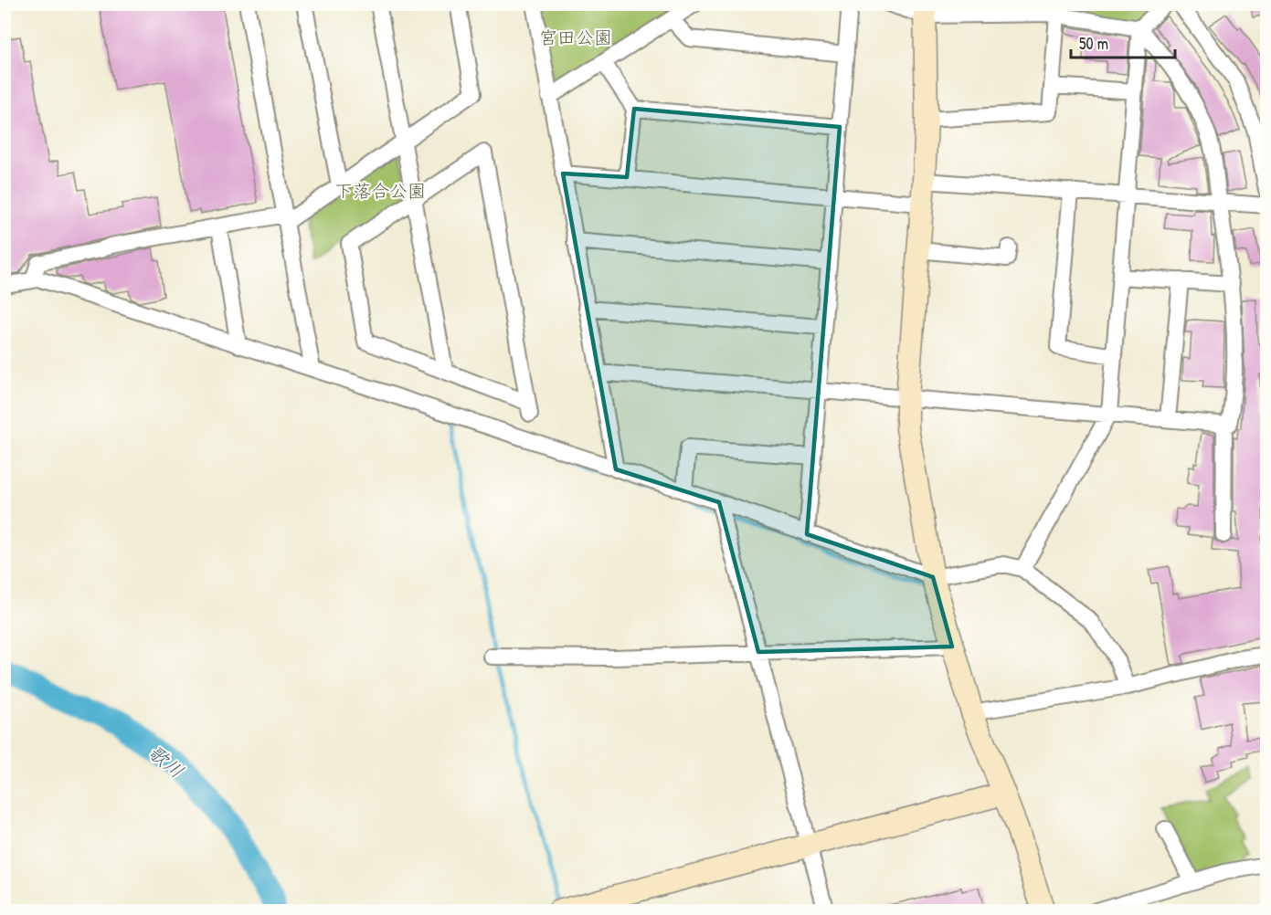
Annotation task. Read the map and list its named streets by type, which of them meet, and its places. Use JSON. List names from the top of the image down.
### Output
{
  "water": ["歌川"],
  "parks": ["宮田公園", "下落合公園"],
  "scale_bar": "50 m"
}
